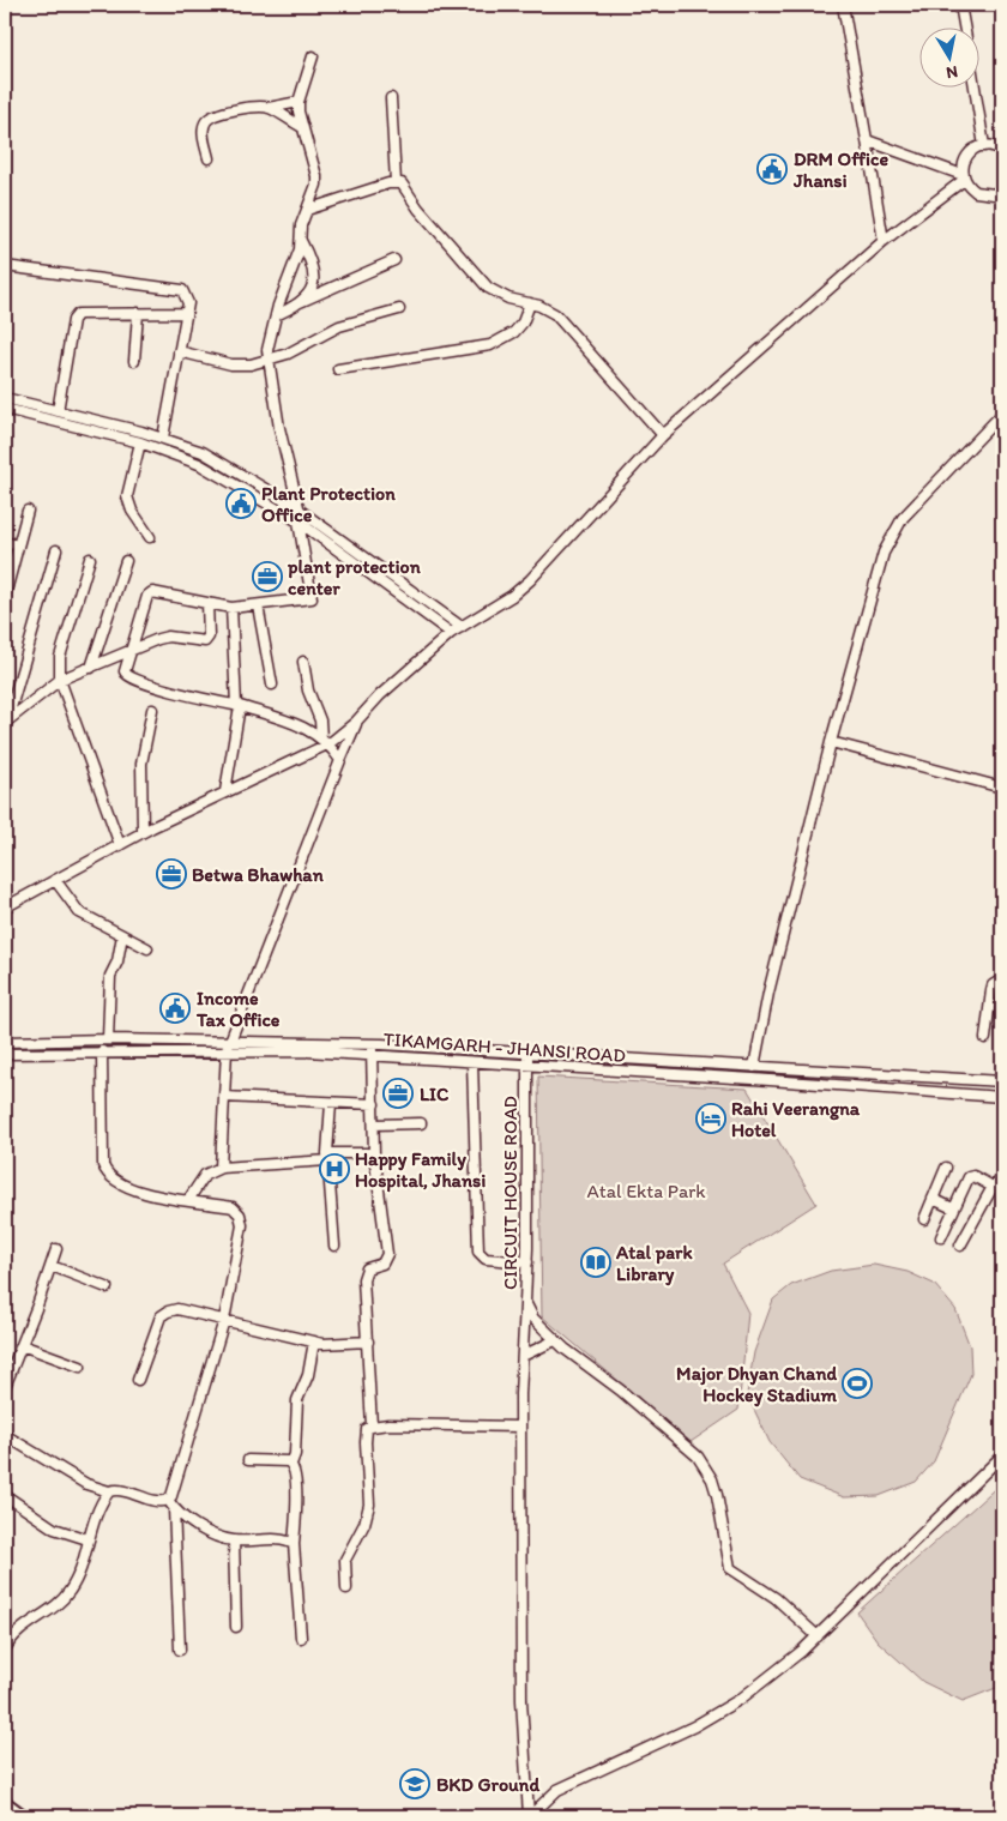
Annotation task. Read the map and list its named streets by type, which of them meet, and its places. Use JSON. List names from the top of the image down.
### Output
{
  "streets": {
    "street": ["TIKAMGARH - JHANSI ROAD", "CIRCUIT HOUSE ROAD"]
  },
  "crossings": [
    ["TIKAMGARH - JHANSI ROAD", "CIRCUIT HOUSE ROAD"]
  ],
  "parks": ["Atal Ekta Park"],
  "places": {
    "public building": ["DRM Office Jhansi", "Plant Protection Office", "Income Tax Office"],
    "office": ["plant protection center", "Betwa Bhawhan", "LIC"],
    "hotel": ["Rahi Veerangna Hotel"],
    "hospital": ["Happy Family Hospital, Jhansi"],
    "library": ["Atal park Library"],
    "sports": ["Major Dhyan Chand Hockey Stadium"],
    "school or university": ["BKD Ground"]
  },
  "north": "bottom"
}
